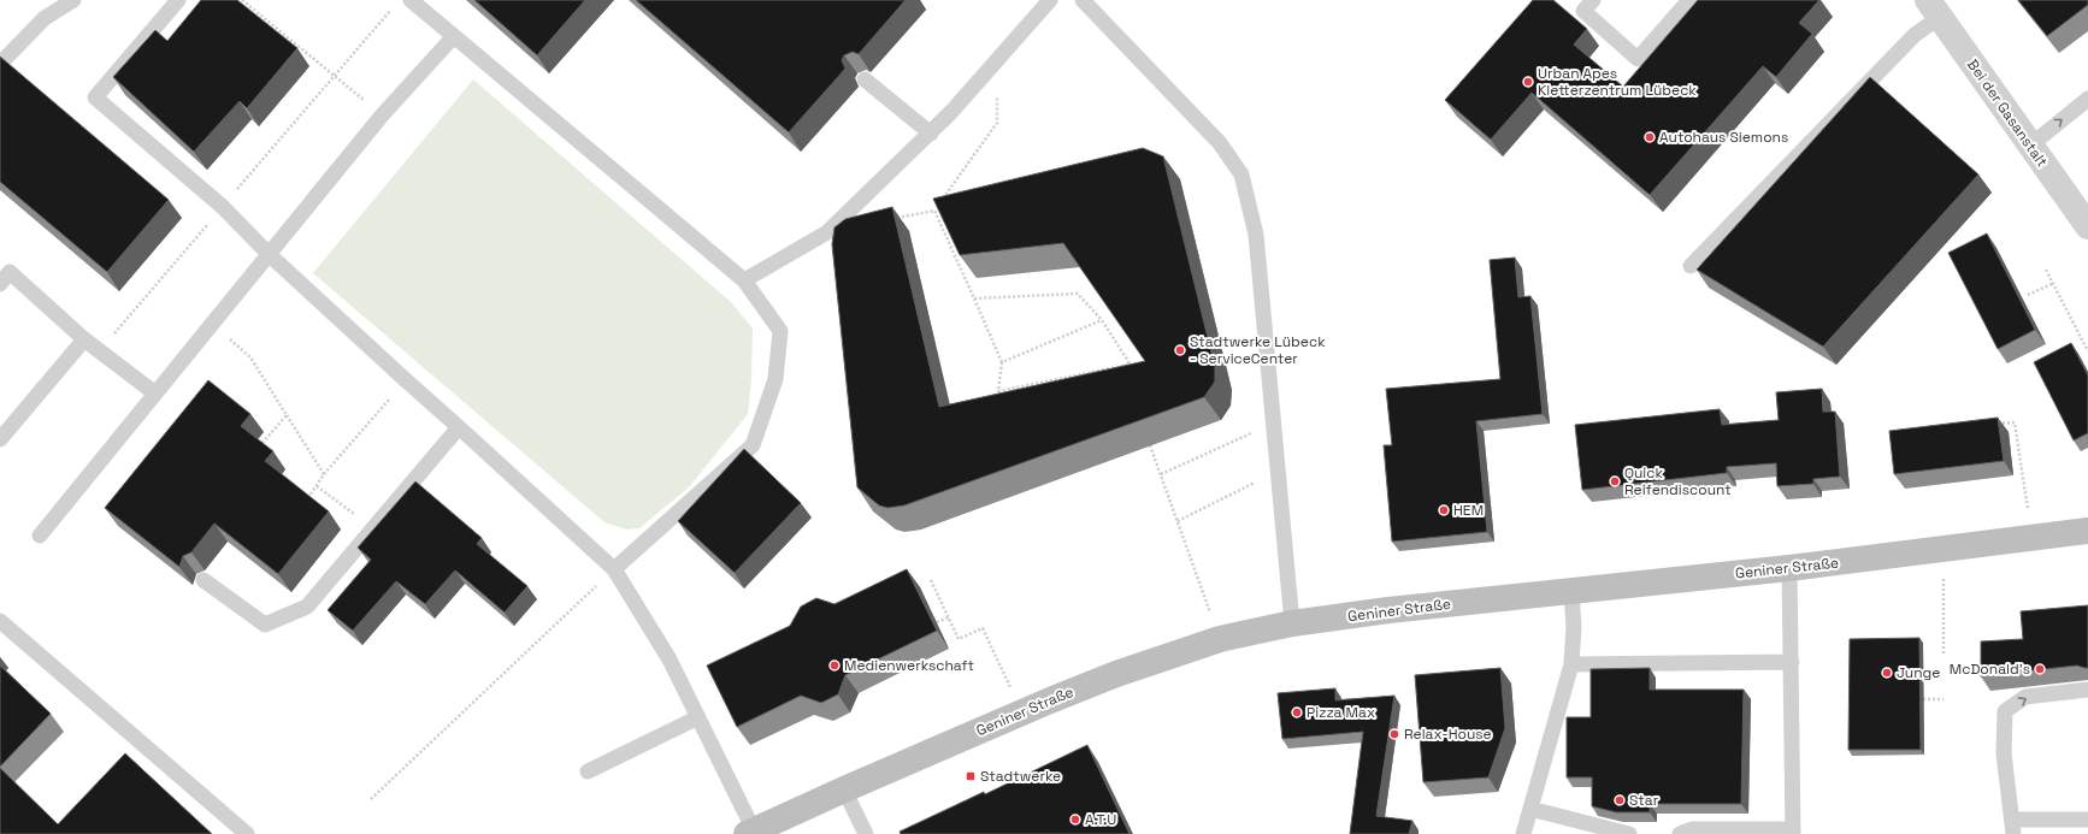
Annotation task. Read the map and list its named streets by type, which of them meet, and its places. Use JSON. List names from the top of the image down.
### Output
{
  "streets": {
    "main road": ["Geniner Straße"],
    "street": ["Bei der Gasanstalt"]
  },
  "places": {
    "other": [
      "Urban Apes Kletterzentrum Lübeck",
      "Autohaus Siemons",
      "Stadtwerke Lübeck - ServiceCenter",
      "Quick Reifendiscount",
      "HEM",
      "Medienwerkschaft",
      "McDonald's",
      "Junge",
      "Pizza Max",
      "Relax-House",
      "Star",
      "A.T.U"
    ],
    "transit": ["Stadtwerke"]
  }
}
